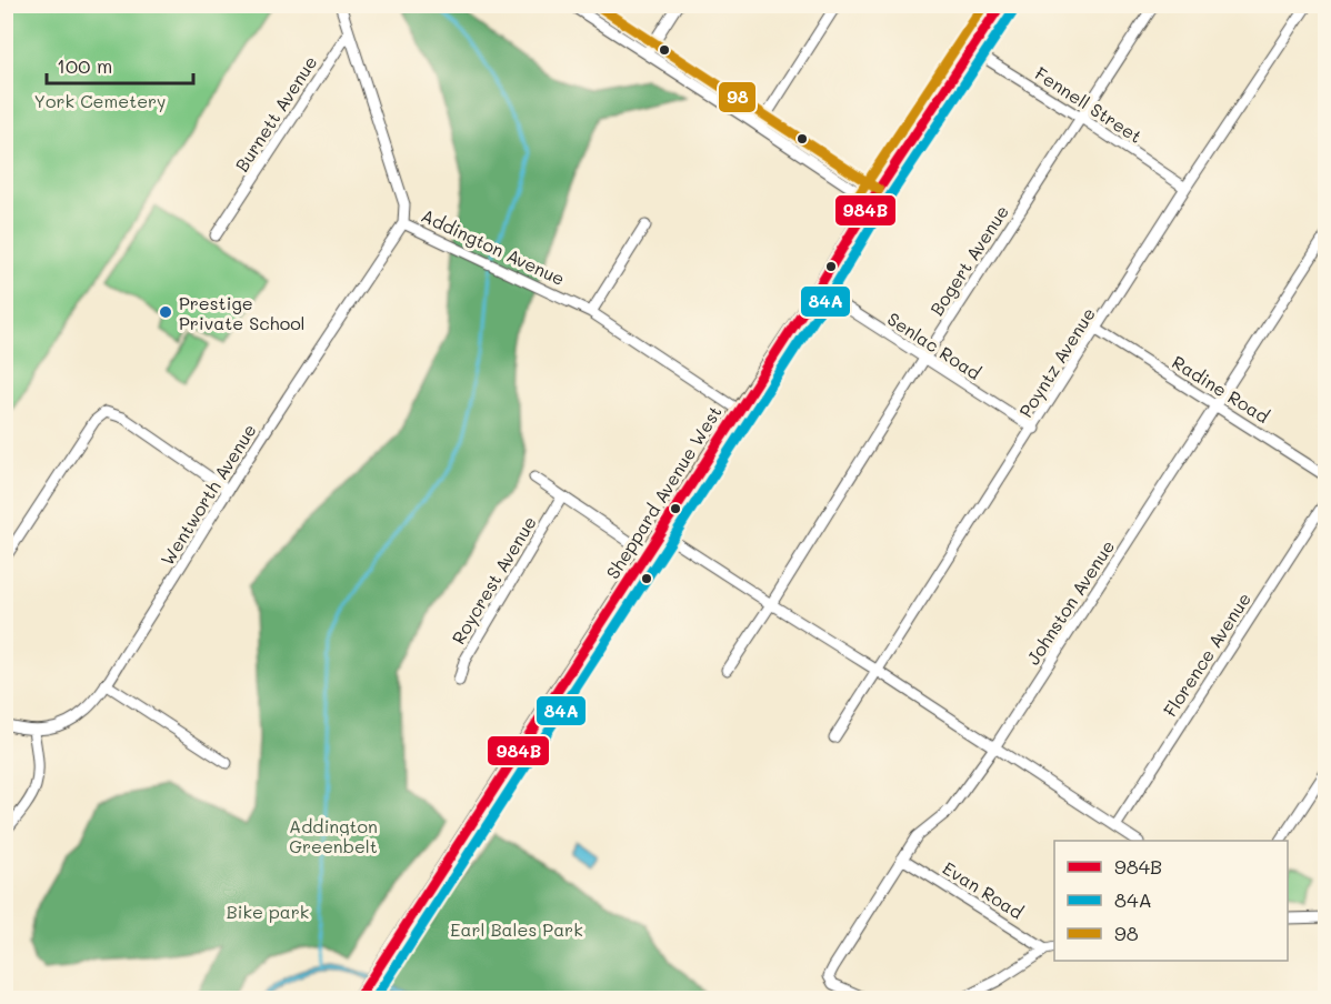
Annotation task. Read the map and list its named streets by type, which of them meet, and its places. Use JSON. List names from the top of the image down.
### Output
{
  "streets": {
    "main road": ["Sheppard Avenue West"],
    "street": [
      "Fennell Street",
      "Burnett Avenue",
      "Addington Avenue",
      "Bogert Avenue",
      "Senlac Road",
      "Poyntz Avenue",
      "Radine Road",
      "Wentworth Avenue",
      "Roycrest Avenue",
      "Johnston Avenue",
      "Florence Avenue",
      "Evan Road"
    ]
  },
  "crossings": [
    ["Fennell Street", "Bogert Avenue"],
    ["Fennell Street", "Poyntz Avenue"],
    ["Fennell Street", "Sheppard Avenue West"],
    ["Burnett Avenue", "Addington Avenue"],
    ["Addington Avenue", "Sheppard Avenue West"],
    ["Addington Avenue", "Wentworth Avenue"],
    ["Bogert Avenue", "Senlac Road"],
    ["Senlac Road", "Poyntz Avenue"],
    ["Senlac Road", "Sheppard Avenue West"],
    ["Poyntz Avenue", "Radine Road"],
    ["Radine Road", "Johnston Avenue"],
    ["Johnston Avenue", "Evan Road"]
  ],
  "parks": [
    "York Cemetery",
    "Addington Greenbelt",
    "Bike park",
    "Earl Bales Park"
  ],
  "places": ["Prestige Private School"],
  "lines": ["transit line 984B", "transit line 98", "transit line 84A"],
  "legend": ["984B", "84A", "98"],
  "scale_bar": "100 m"
}
